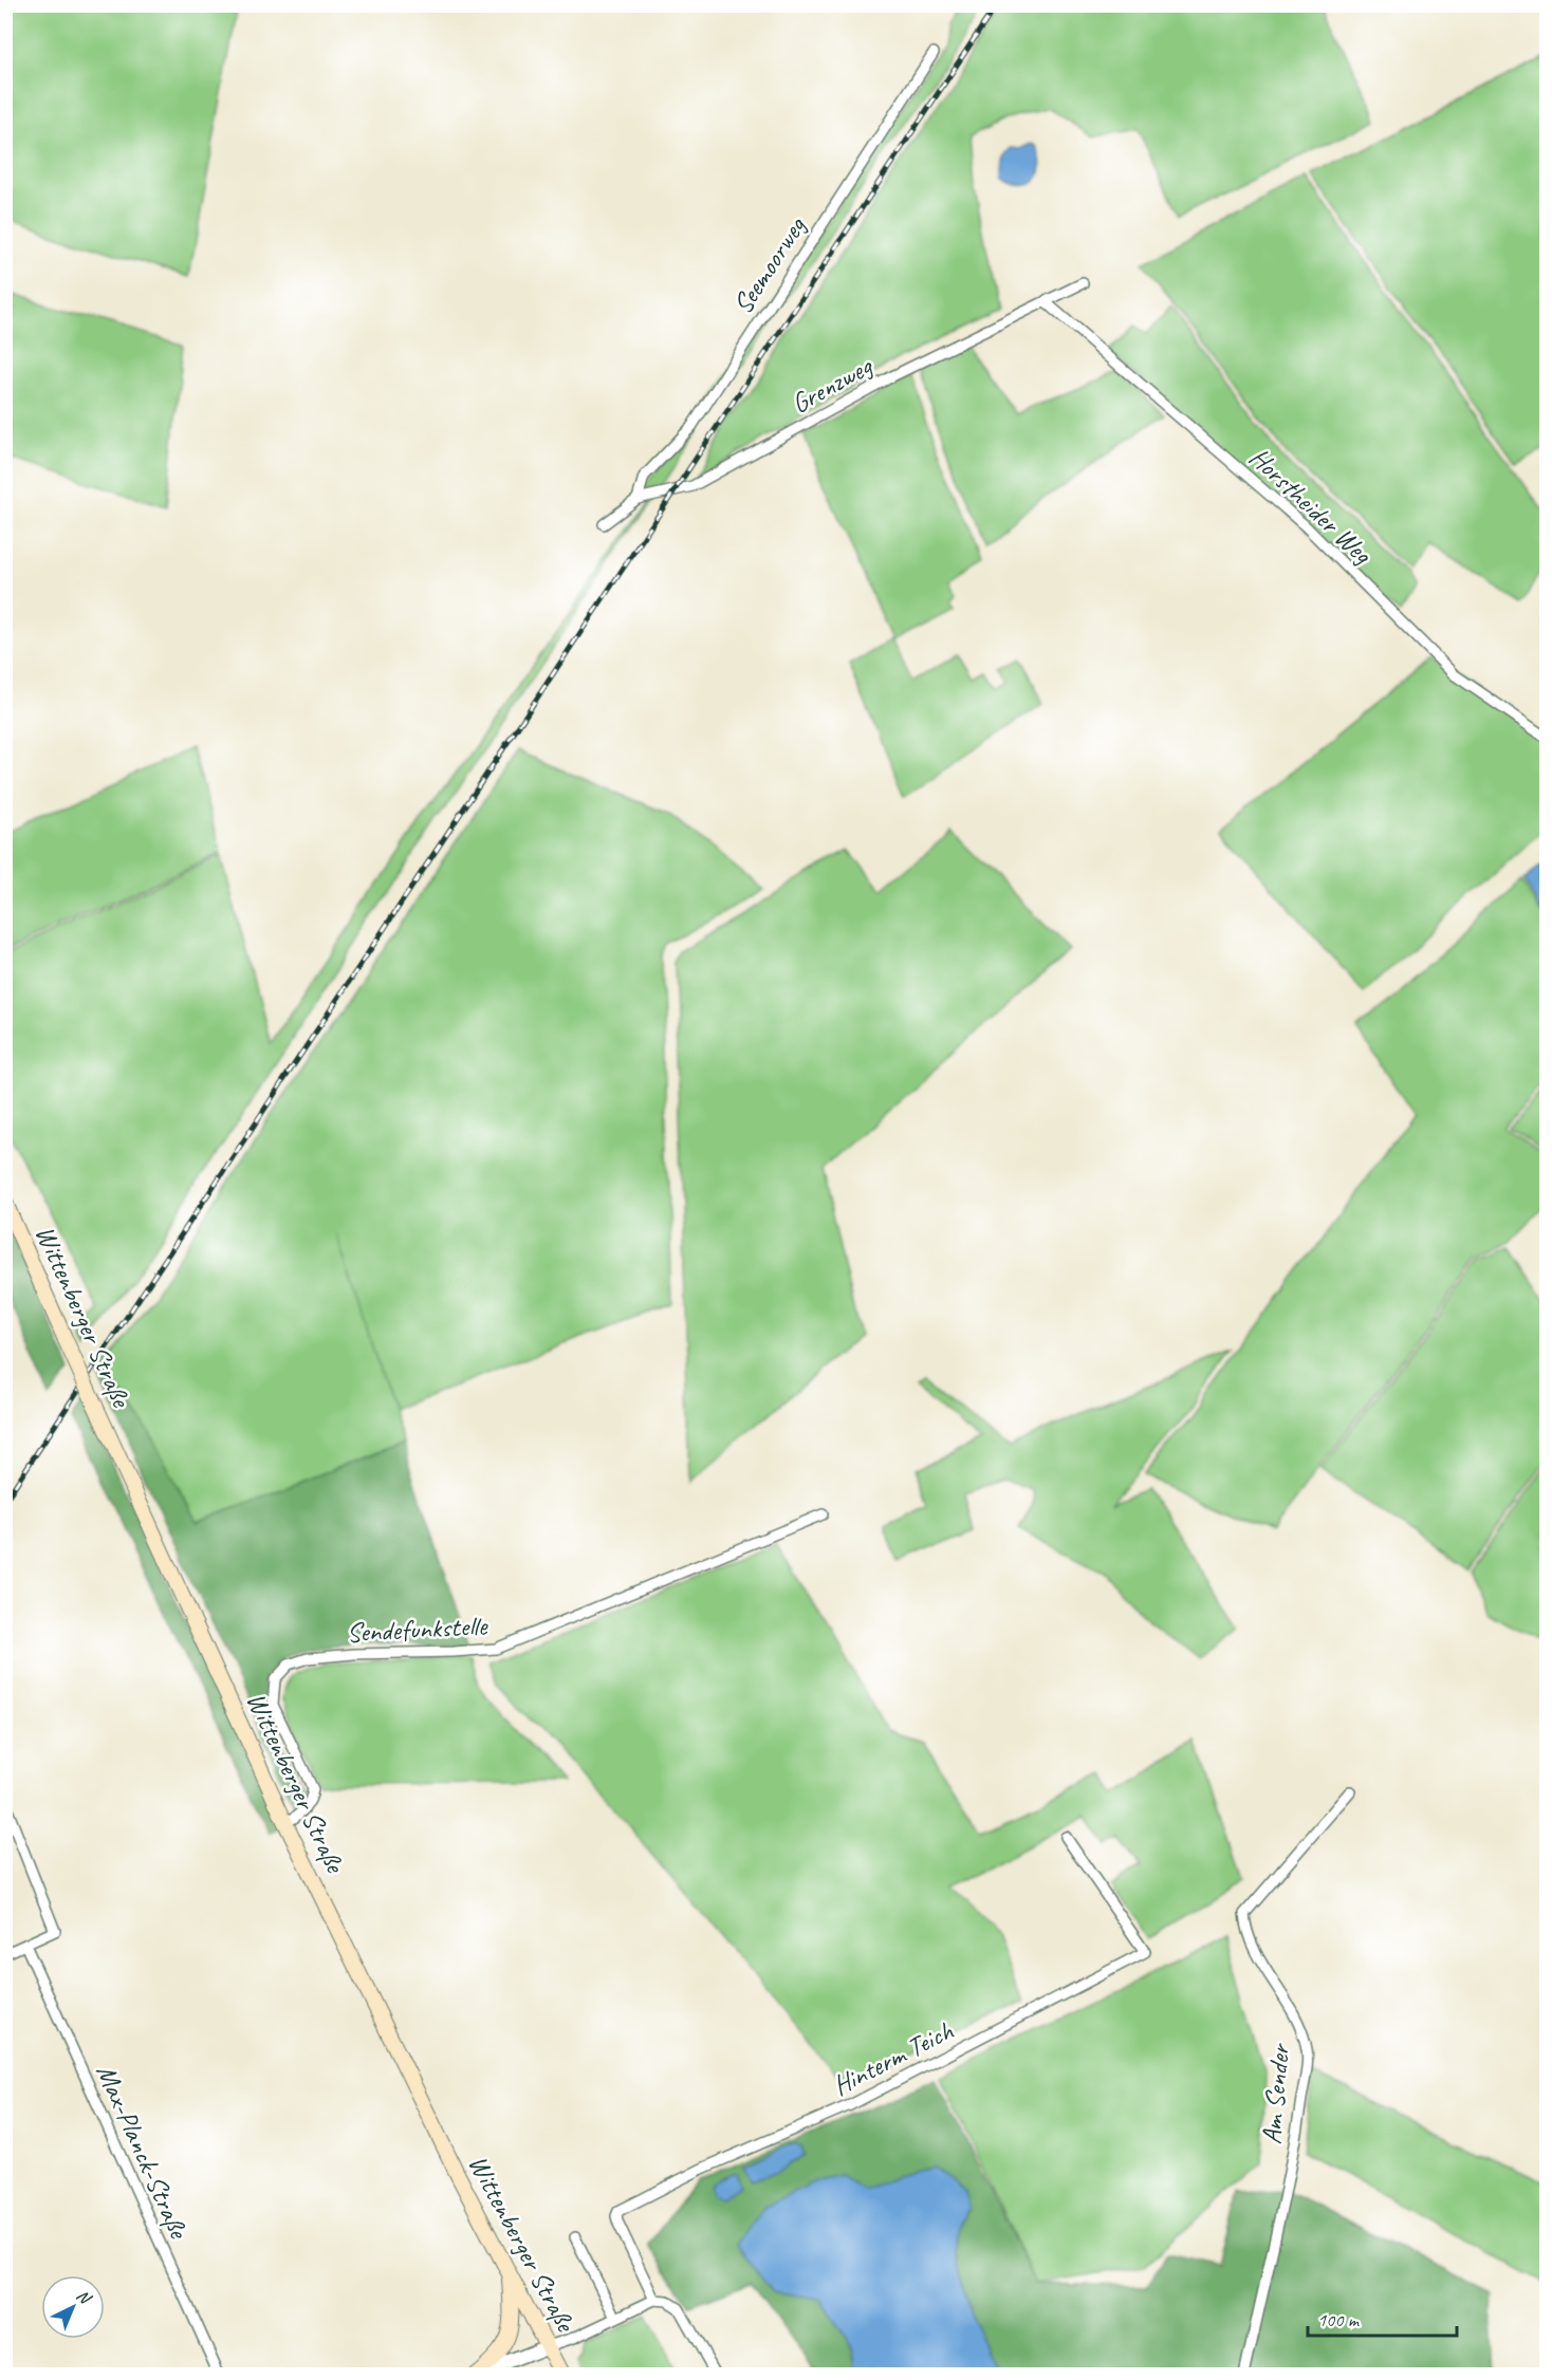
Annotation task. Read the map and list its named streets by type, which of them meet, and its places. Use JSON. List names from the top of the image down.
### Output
{
  "streets": {
    "main road": ["Wittenberger Straße"],
    "street": [
      "Seemoorweg",
      "Grenzweg",
      "Horstheider Weg",
      "Sendefunkstelle",
      "Hinterm Teich",
      "Am Sender",
      "Max-Planck-Straße"
    ]
  },
  "crossings": [
    ["Seemoorweg", "Grenzweg"],
    ["Grenzweg", "Horstheider Weg"],
    ["Wittenberger Straße", "Sendefunkstelle"]
  ],
  "scale_bar": "100 m",
  "north": "top right"
}
